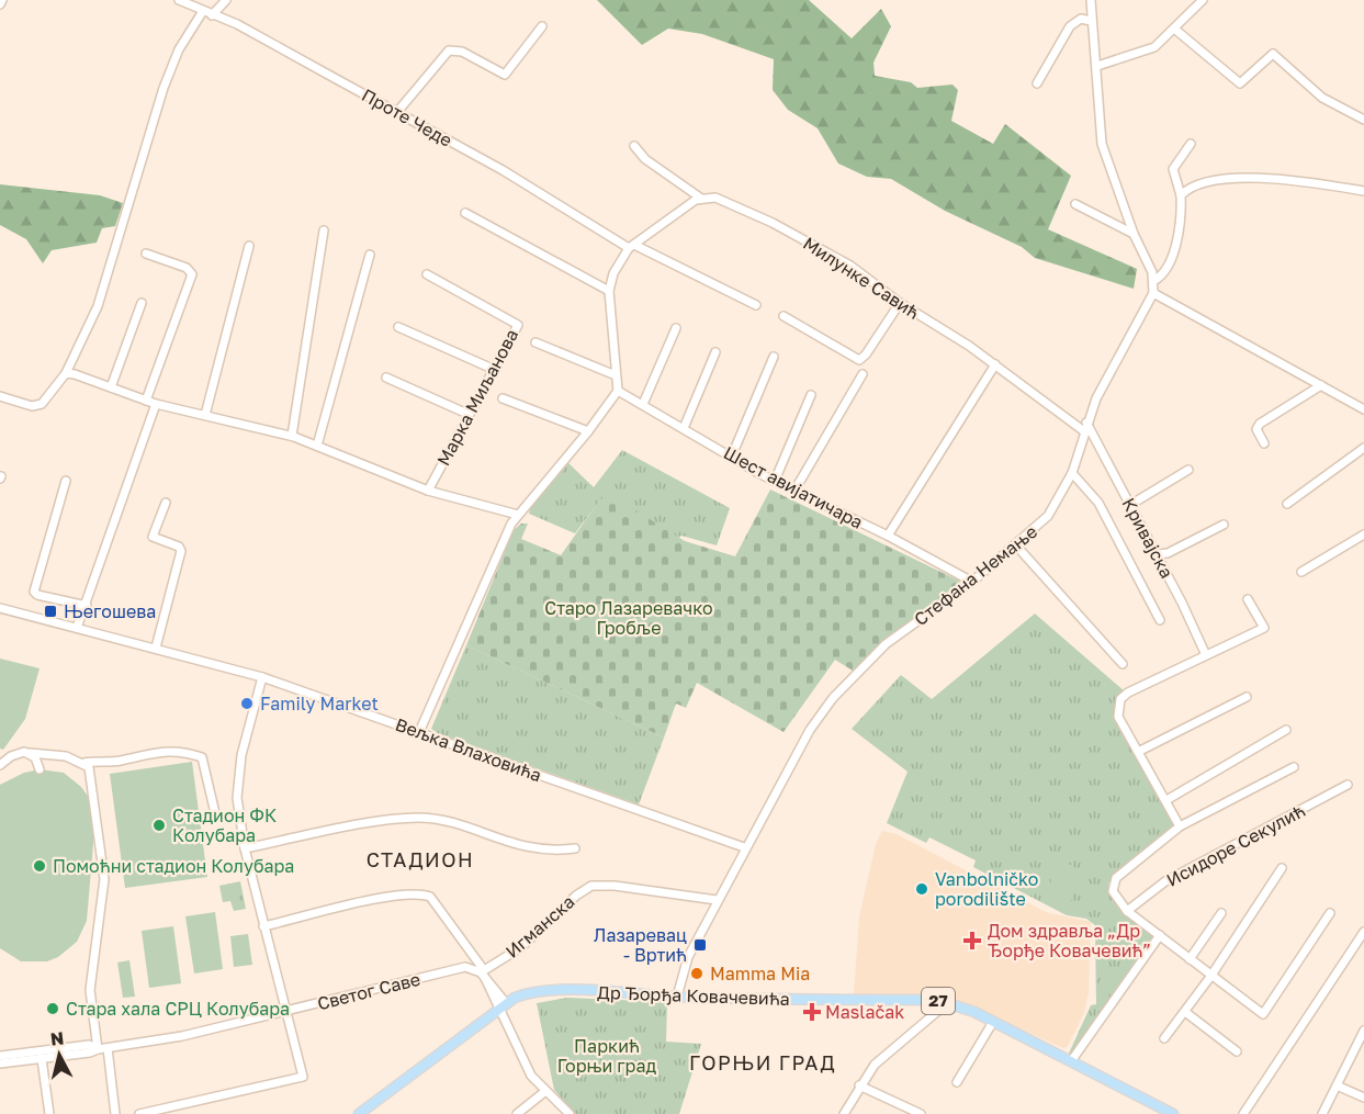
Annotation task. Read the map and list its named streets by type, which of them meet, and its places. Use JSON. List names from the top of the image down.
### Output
{
  "streets": {
    "main road": ["Др Ђорђа Ковачевића", "27"],
    "street": [
      "Проте Чеде",
      "Милунке Савић",
      "Марка Миљанова",
      "Шест авијатичара",
      "Кривајска",
      "Стефана Немање",
      "Вељка Влаховића",
      "Исидоре Секулић",
      "Игманска",
      "Светог Саве"
    ]
  },
  "crossings": [
    ["Милунке Савић", "Стефана Немање"],
    ["Шест авијатичара", "Стефана Немање"],
    ["Кривајска", "Стефана Немање"],
    ["Стефана Немање", "Вељка Влаховића"],
    ["Стефана Немање", "Игманска"],
    ["Стефана Немање", "Др Ђорђа Ковачевића"],
    ["Игманска", "Светог Саве"],
    ["Др Ђорђа Ковачевића", "27"]
  ],
  "districts": ["СТАДИОН", "ГОРЊИ ГРАД"],
  "parks": ["Старо Лазаревачко Гробље", "Паркић Горњи град"],
  "places": {
    "transit": ["Његошева", "Лазаревац - Вртић"],
    "other": [
      "Family Market",
      "Стадион ФК Колубара",
      "Помоћни стадион Колубара",
      "Vanbolničko porodilište",
      "Mamma Mia",
      "Стара хала СРЦ Колубара"
    ],
    "health": ["Дом здравља „Др Ђорђе Ковачевић”", "Maslačak"]
  },
  "north": "top"
}
